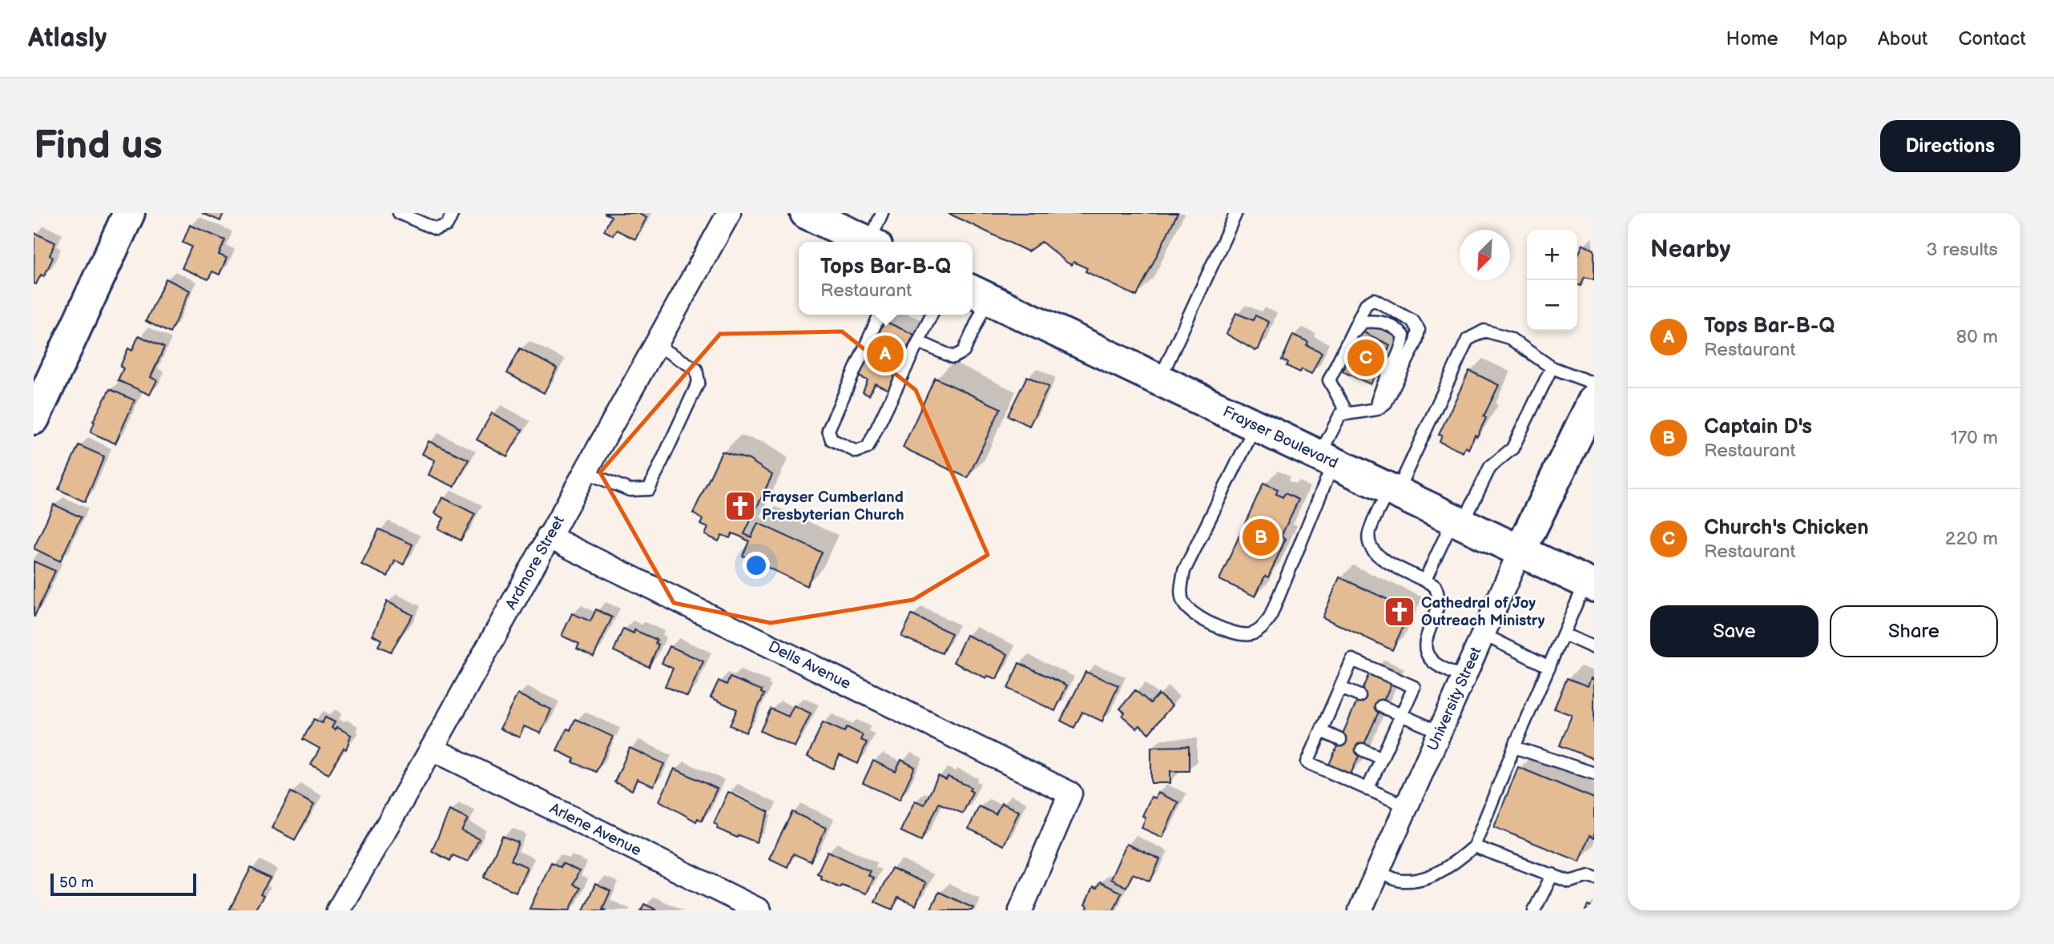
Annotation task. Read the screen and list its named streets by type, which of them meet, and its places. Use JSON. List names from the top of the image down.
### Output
{
  "streets": {
    "main road": ["Frayser Boulevard", "University Street"],
    "street": ["Ardmore Street", "Dells Avenue", "Arlene Avenue"]
  },
  "crossings": [
    ["Frayser Boulevard", "University Street"],
    ["Ardmore Street", "Dells Avenue"],
    ["Ardmore Street", "Arlene Avenue"]
  ],
  "places": {
    "church": ["Frayser Cumberland Presbyterian Church", "Cathedral of Joy Outreach Ministry"]
  },
  "scale_bar": "50 m",
  "north": "bottom left",
  "page": {
    "header": "Atlasly",
    "nav": [
      "Home",
      "Map",
      "About",
      "Contact"
    ],
    "buttons": [
      "Directions",
      ["Save", "Share"]
    ],
    "title": "Find us",
    "heading": ["Nearby", "3 results"],
    "map_buttons": ["+", "−"],
    "popup": ["Tops Bar-B-Q", "Restaurant"],
    "list": [
      {
        "mark": "A",
        "name": "Tops Bar-B-Q",
        "note": "Restaurant",
        "value": "80 m"
      },
      {
        "mark": "B",
        "name": "Captain D's",
        "note": "Restaurant",
        "value": "170 m"
      },
      {
        "mark": "C",
        "name": "Church's Chicken",
        "note": "Restaurant",
        "value": "220 m"
      }
    ],
    "pins": ["A", "C", "B"],
    "scale": "50 m"
  }
}
